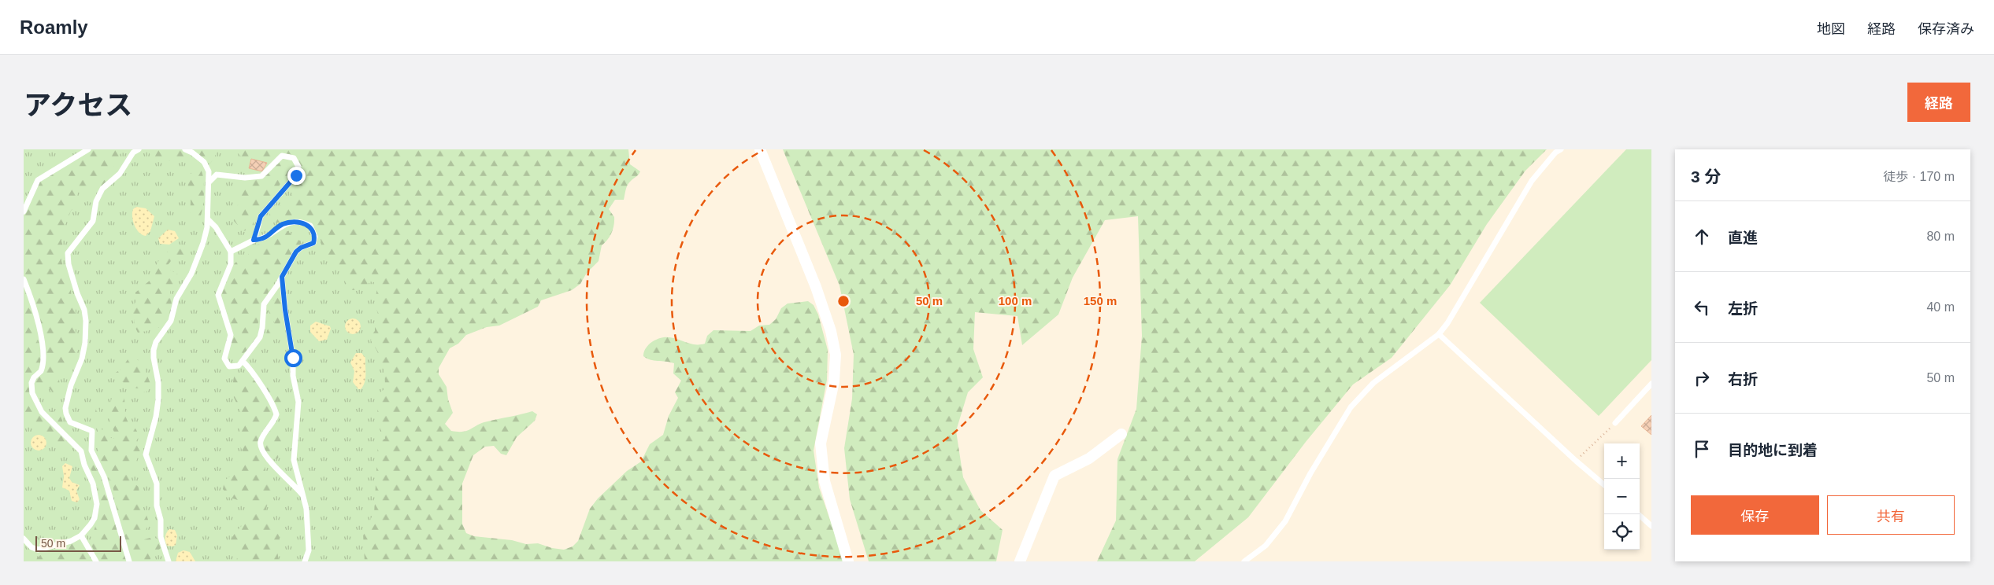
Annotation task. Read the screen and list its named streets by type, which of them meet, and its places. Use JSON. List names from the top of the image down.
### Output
{
  "scale_bar": "50 m",
  "page": {
    "header": "Roamly",
    "nav": ["地図", "経路", "保存済み"],
    "title": "アクセス",
    "buttons": [
      "経路",
      ["保存", "共有"]
    ],
    "heading": ["3 分", "徒歩 · 170 m"],
    "list": [
      ["直進", "80 m"],
      ["左折", "40 m"],
      ["右折", "50 m"],
      "目的地に到着"
    ],
    "map_buttons": ["+", "−"],
    "scale": "50 m"
  },
  "rings": ["50 m", "100 m", "150 m"]
}
